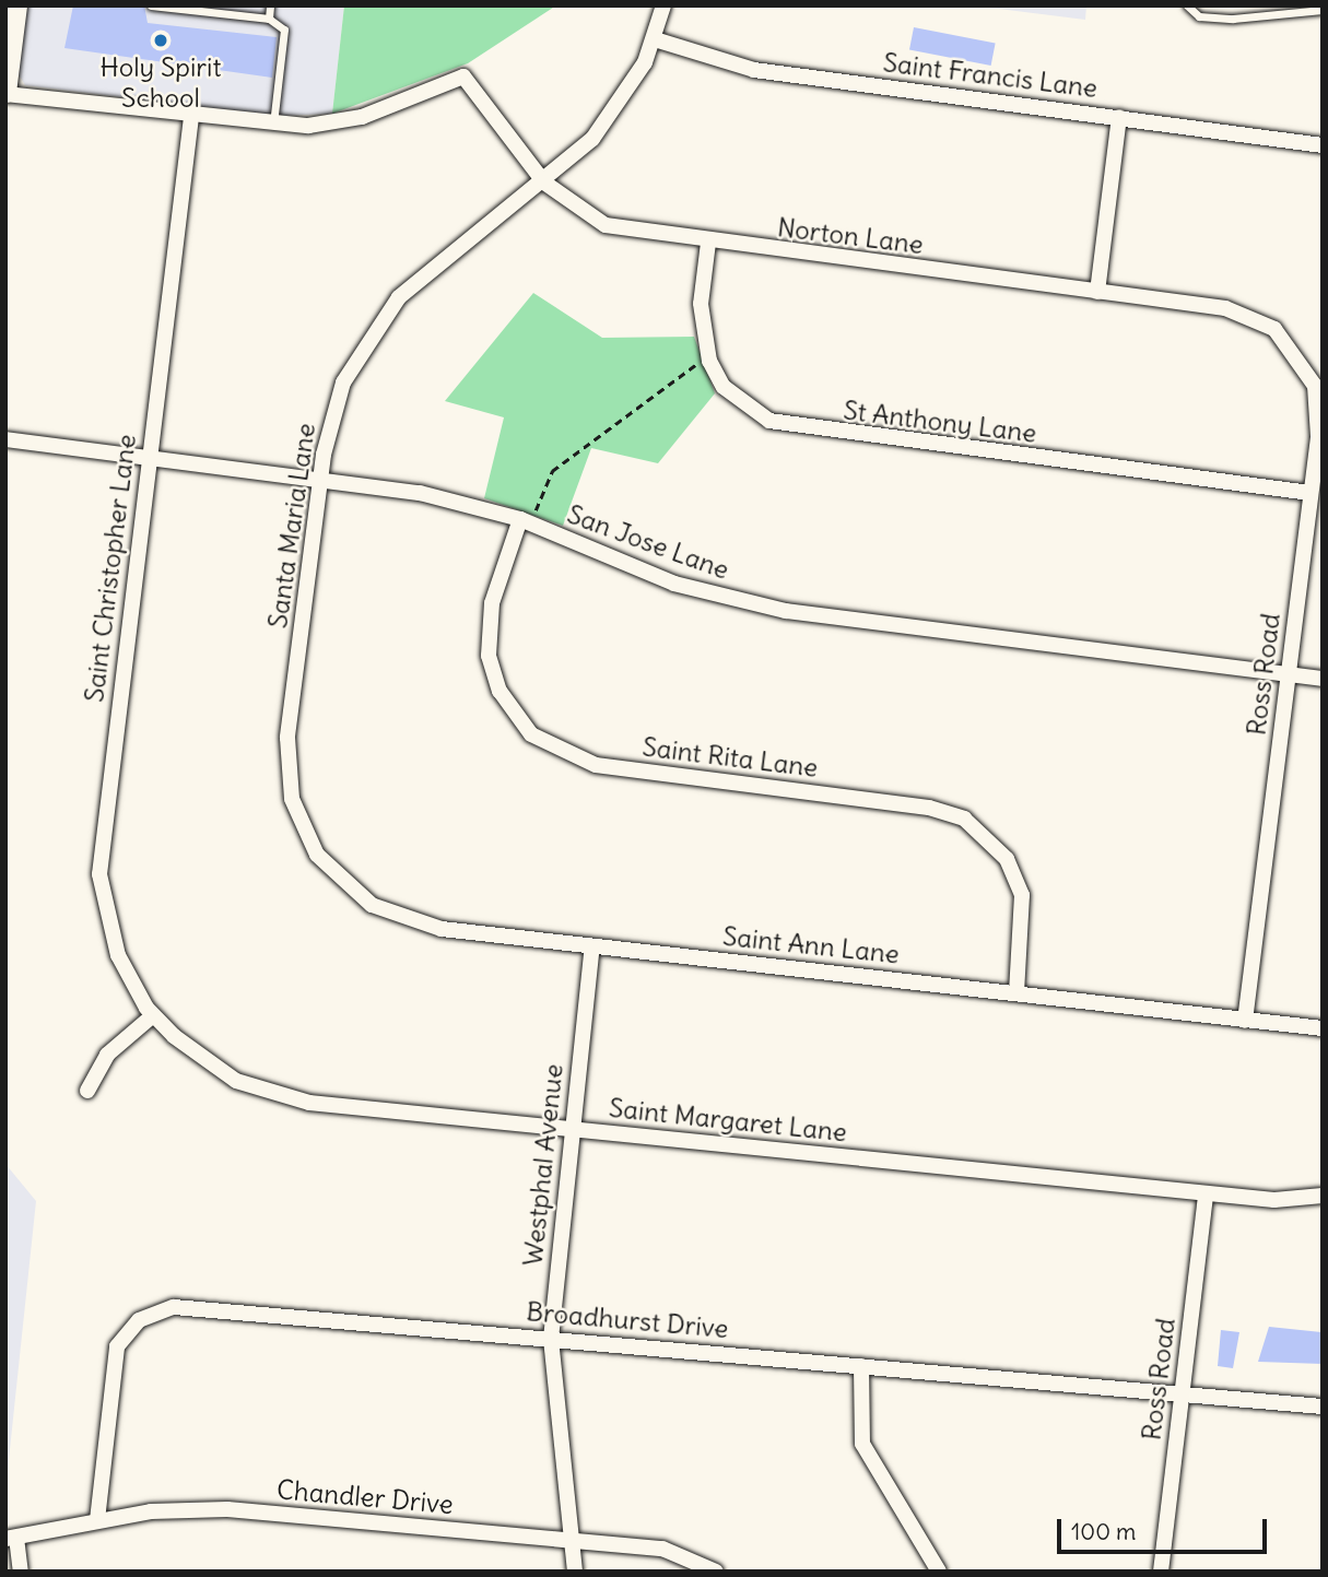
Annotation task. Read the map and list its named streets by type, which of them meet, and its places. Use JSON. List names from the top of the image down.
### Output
{
  "streets": {
    "street": [
      "Saint Francis Lane",
      "Norton Lane",
      "St Anthony Lane",
      "Santa Maria Lane",
      "San Jose Lane",
      "Saint Christopher Lane",
      "Ross Road",
      "Saint Rita Lane",
      "Saint Ann Lane",
      "Saint Margaret Lane",
      "Westphal Avenue",
      "Broadhurst Drive",
      "Chandler Drive"
    ]
  },
  "crossings": [
    ["Saint Francis Lane", "Santa Maria Lane"],
    ["Norton Lane", "St Anthony Lane"],
    ["Norton Lane", "Santa Maria Lane"],
    ["Norton Lane", "Ross Road"],
    ["St Anthony Lane", "Ross Road"],
    ["Santa Maria Lane", "San Jose Lane"],
    ["Santa Maria Lane", "Saint Ann Lane"],
    ["San Jose Lane", "Saint Christopher Lane"],
    ["San Jose Lane", "Ross Road"],
    ["San Jose Lane", "Saint Rita Lane"],
    ["Saint Christopher Lane", "Saint Margaret Lane"],
    ["Ross Road", "Saint Ann Lane"],
    ["Ross Road", "Saint Margaret Lane"],
    ["Ross Road", "Broadhurst Drive"],
    ["Saint Rita Lane", "Saint Ann Lane"],
    ["Saint Ann Lane", "Westphal Avenue"],
    ["Saint Margaret Lane", "Westphal Avenue"],
    ["Westphal Avenue", "Broadhurst Drive"],
    ["Westphal Avenue", "Chandler Drive"],
    ["Broadhurst Drive", "Chandler Drive"]
  ],
  "places": ["Holy Spirit School"],
  "scale_bar": "100 m"
}
